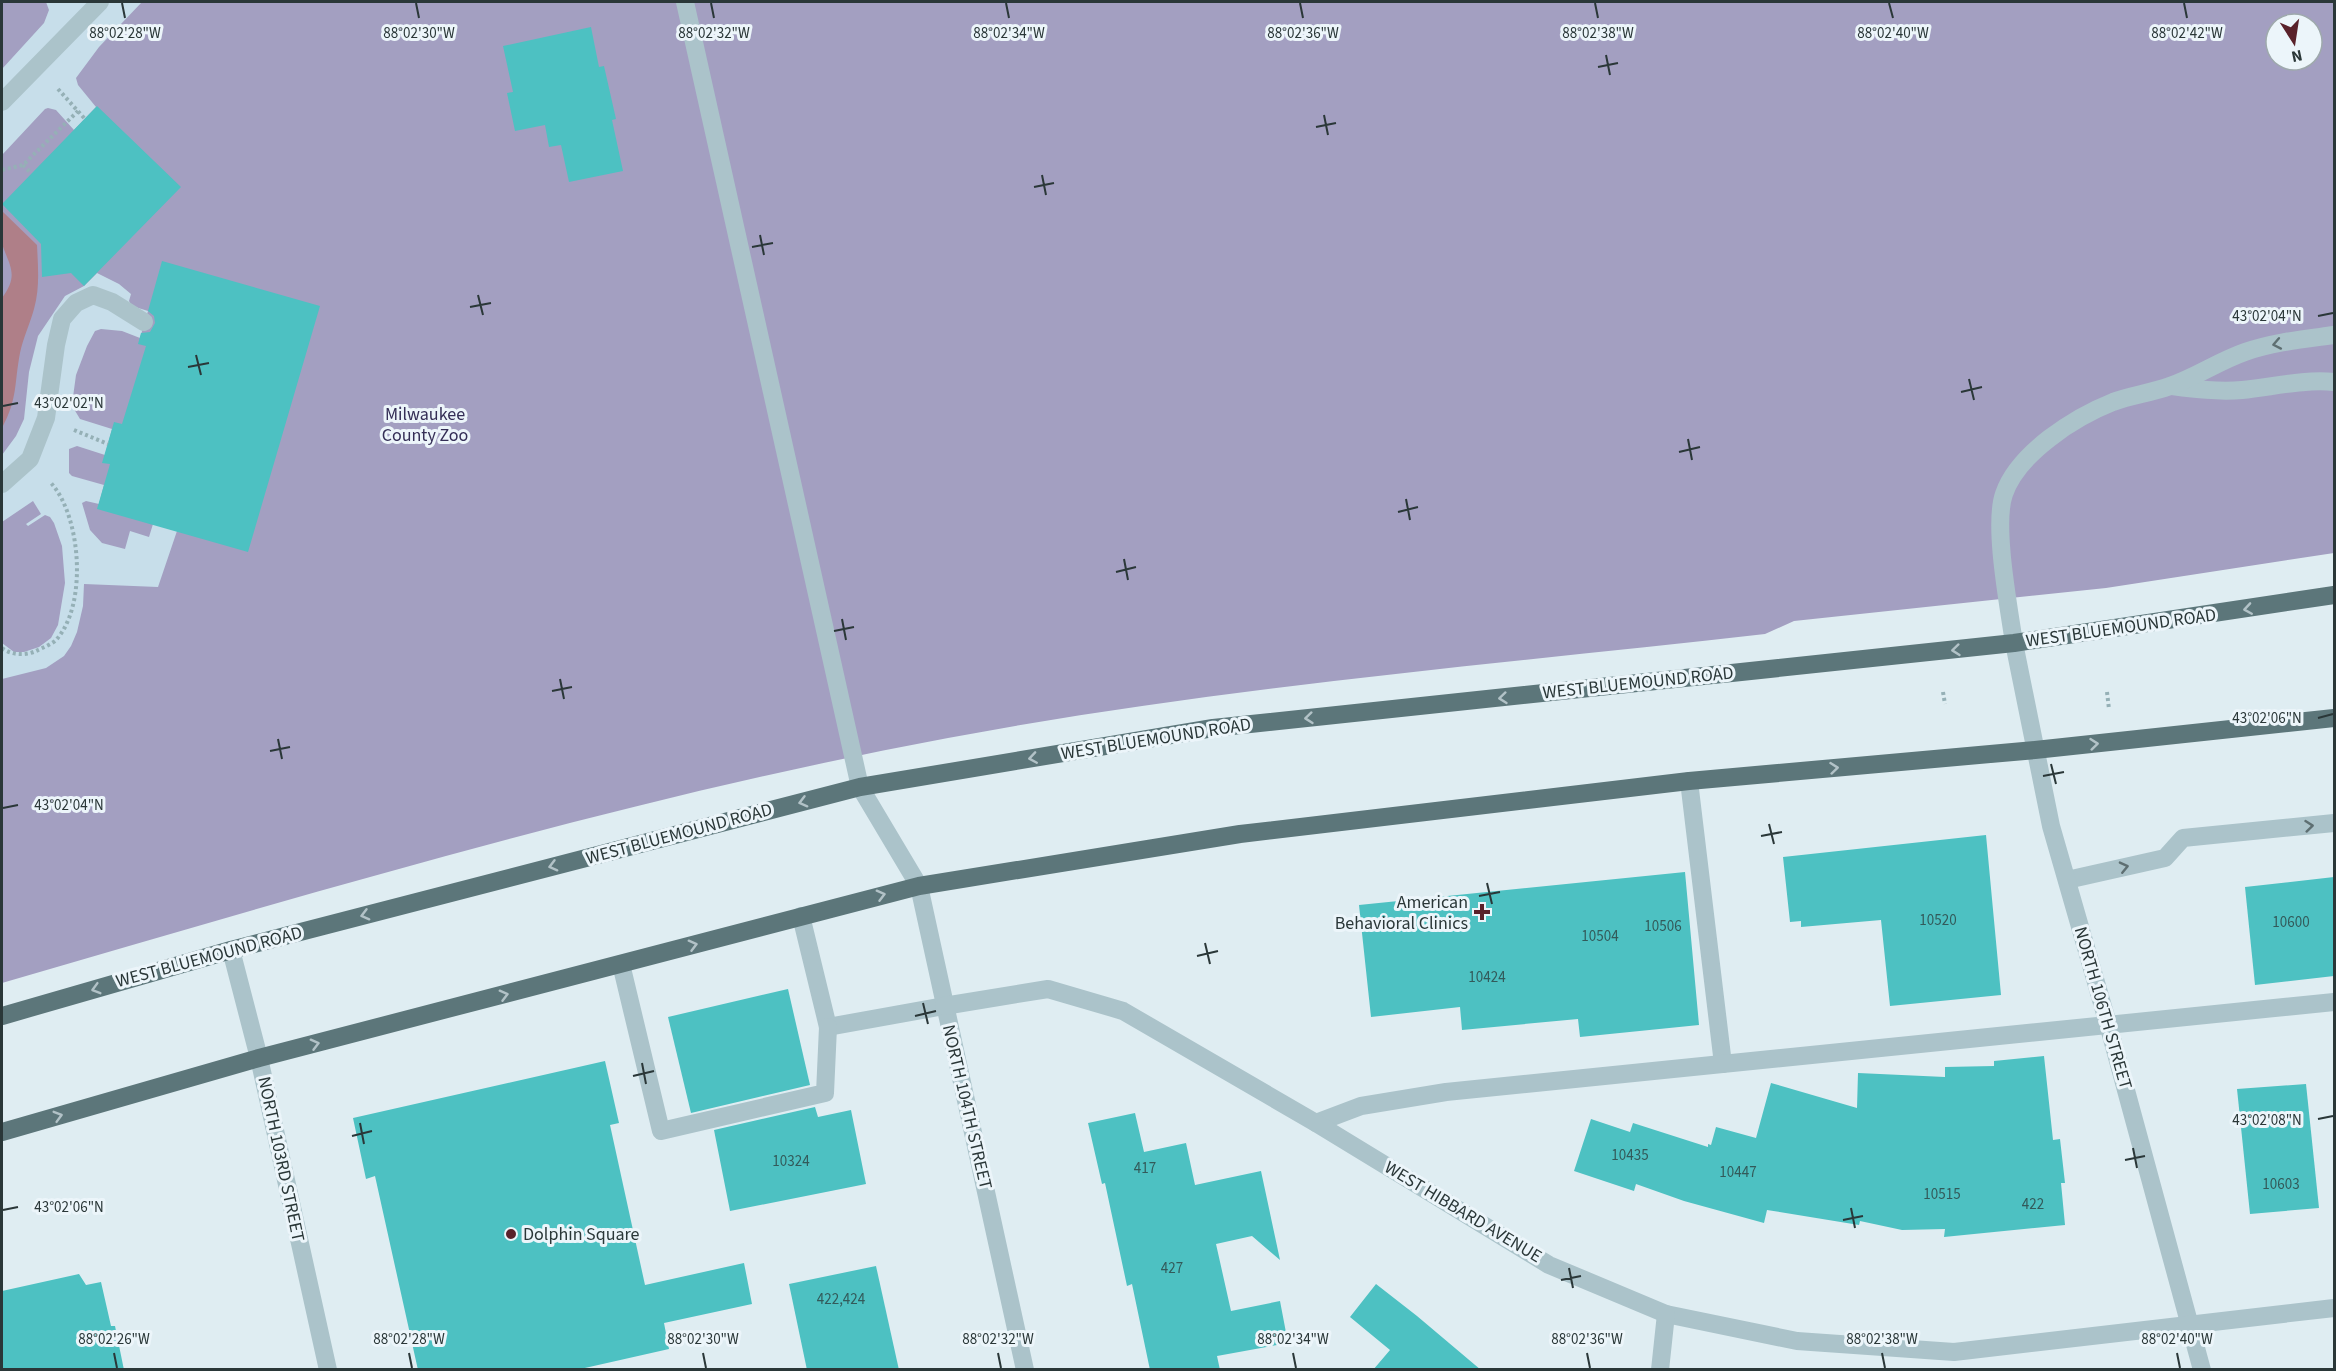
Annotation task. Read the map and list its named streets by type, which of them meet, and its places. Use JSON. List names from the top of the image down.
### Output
{
  "streets": {
    "main road": ["WEST BLUEMOUND ROAD"],
    "street": [
      "NORTH 106TH STREET",
      "NORTH 104TH STREET",
      "NORTH 103RD STREET",
      "WEST HIBBARD AVENUE"
    ]
  },
  "crossings": [
    ["WEST BLUEMOUND ROAD", "NORTH 106TH STREET"],
    ["WEST BLUEMOUND ROAD", "NORTH 104TH STREET"],
    ["WEST BLUEMOUND ROAD", "NORTH 103RD STREET"],
    ["NORTH 106TH STREET", "WEST HIBBARD AVENUE"],
    ["NORTH 104TH STREET", "WEST HIBBARD AVENUE"]
  ],
  "parks": ["Milwaukee County Zoo"],
  "places": {
    "health": ["American Behavioral Clinics"],
    "other": ["Dolphin Square"]
  },
  "house_numbers": [
    "10520",
    "10600",
    "10506",
    "10504",
    "10424",
    "10435",
    "10324",
    "417",
    "10447",
    "10603",
    "10515",
    "422",
    "427",
    "422,424"
  ],
  "north": "bottom",
  "coordinates": [
    "88°02'28\"W",
    "88°02'30\"W",
    "88°02'32\"W",
    "88°02'34\"W",
    "88°02'36\"W",
    "88°02'38\"W",
    "88°02'40\"W",
    "88°02'42\"W",
    "43°02'04\"N",
    "43°02'02\"N",
    "43°02'06\"N",
    "43°02'08\"N",
    "88°02'26\"W"
  ]
}
